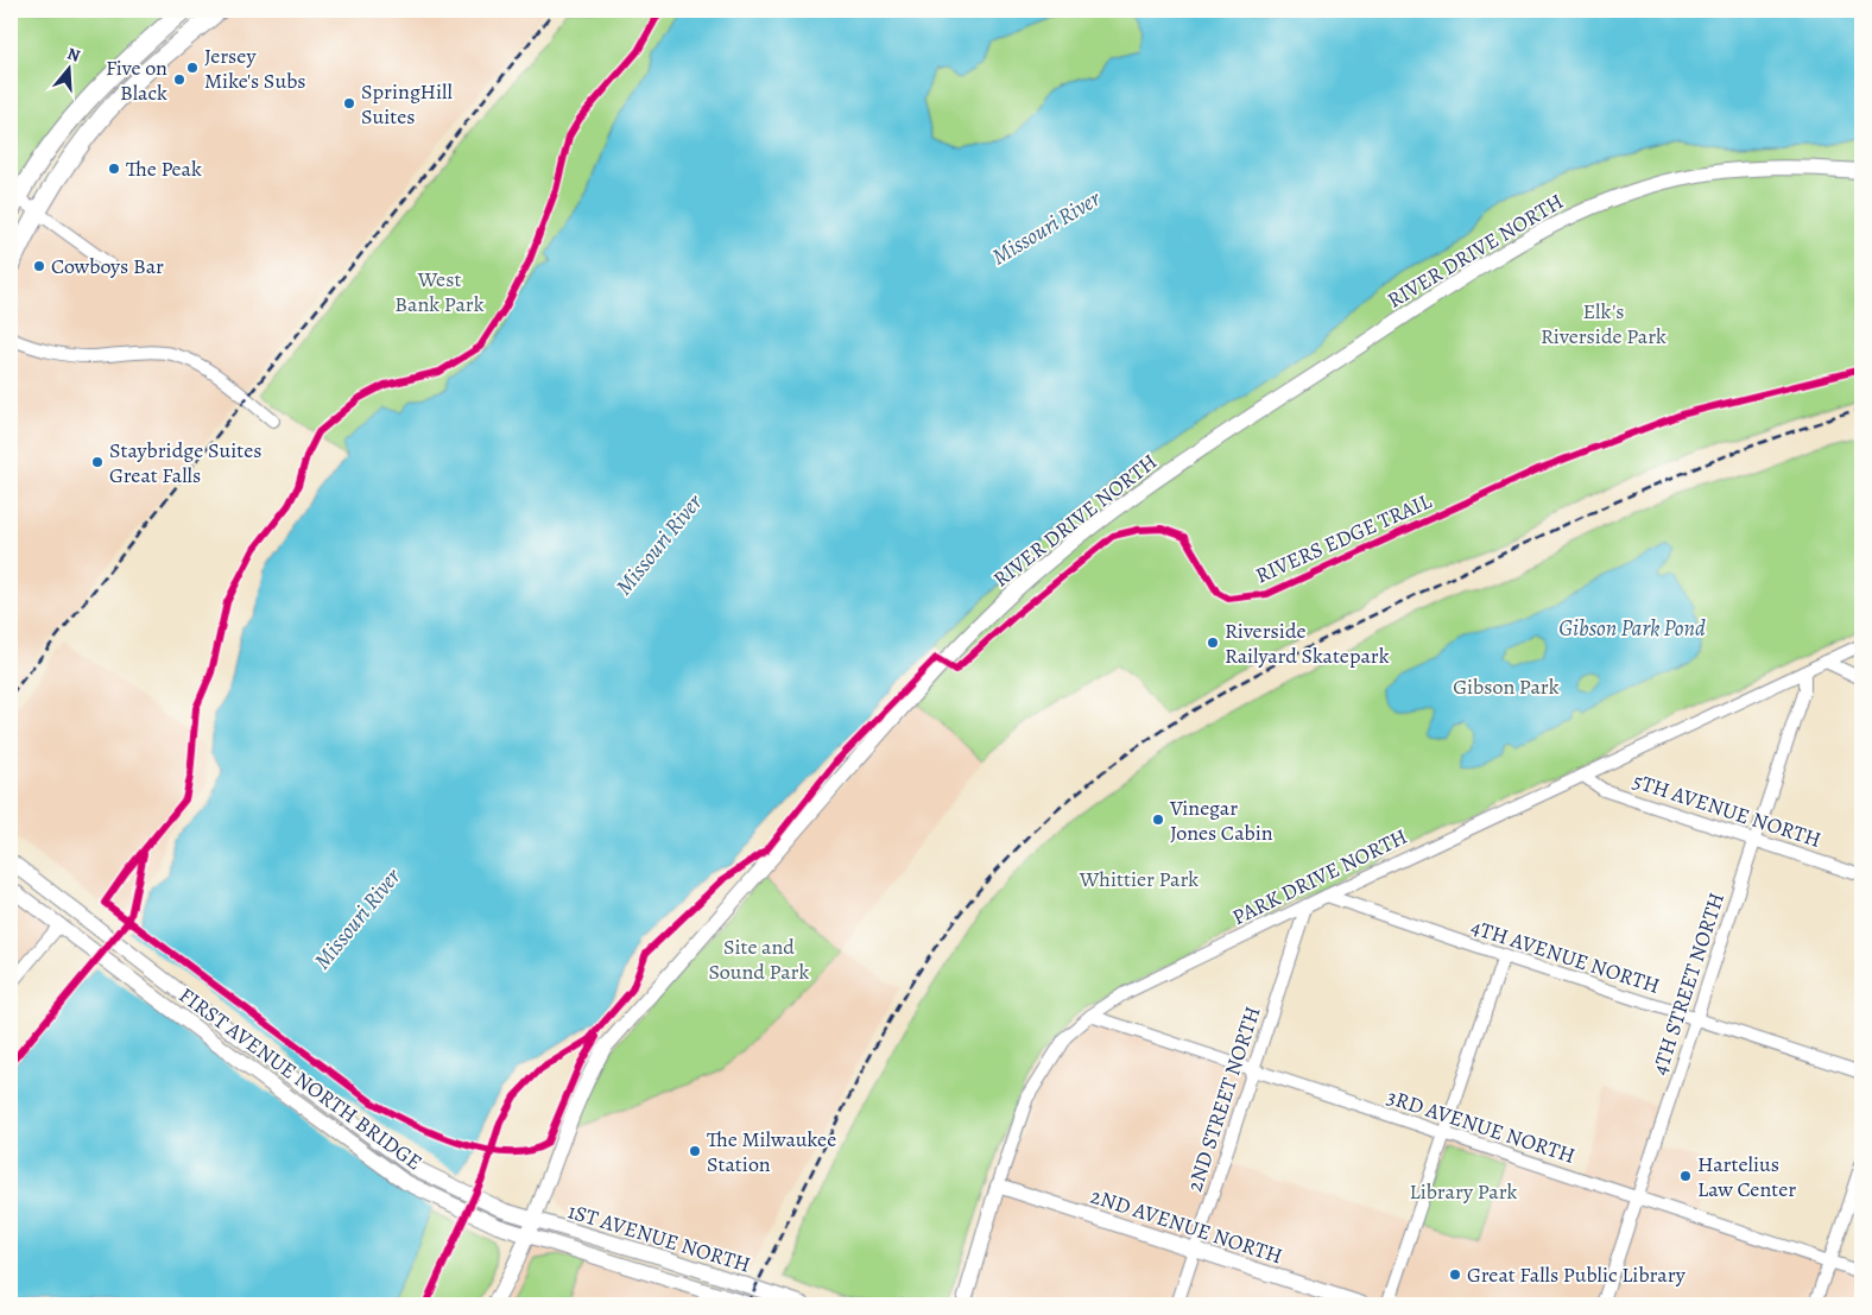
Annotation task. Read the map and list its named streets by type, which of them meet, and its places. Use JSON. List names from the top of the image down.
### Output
{
  "streets": {
    "main road": [
      "RIVER DRIVE NORTH",
      "PARK DRIVE NORTH",
      "FIRST AVENUE NORTH BRIDGE",
      "2ND AVENUE NORTH",
      "1ST AVENUE NORTH"
    ],
    "street": [
      "5TH AVENUE NORTH",
      "4TH AVENUE NORTH",
      "4TH STREET NORTH",
      "2ND STREET NORTH",
      "3RD AVENUE NORTH"
    ],
    "cycle path": ["RIVERS EDGE TRAIL"]
  },
  "crossings": [
    ["RIVER DRIVE NORTH", "1ST AVENUE NORTH"],
    ["5TH AVENUE NORTH", "PARK DRIVE NORTH"],
    ["5TH AVENUE NORTH", "4TH STREET NORTH"],
    ["PARK DRIVE NORTH", "4TH AVENUE NORTH"],
    ["PARK DRIVE NORTH", "4TH STREET NORTH"],
    ["PARK DRIVE NORTH", "2ND STREET NORTH"],
    ["PARK DRIVE NORTH", "3RD AVENUE NORTH"],
    ["PARK DRIVE NORTH", "2ND AVENUE NORTH"],
    ["4TH AVENUE NORTH", "4TH STREET NORTH"],
    ["4TH STREET NORTH", "3RD AVENUE NORTH"],
    ["FIRST AVENUE NORTH BRIDGE", "1ST AVENUE NORTH"],
    ["2ND STREET NORTH", "3RD AVENUE NORTH"],
    ["2ND STREET NORTH", "2ND AVENUE NORTH"]
  ],
  "water": ["Missouri River", "Gibson Park Pond"],
  "parks": [
    "West Bank Park",
    "Elk's Riverside Park",
    "Gibson Park",
    "Whittier Park",
    "Site and Sound Park",
    "Library Park"
  ],
  "places": [
    "Jersey Mike's Subs",
    "Five on Black",
    "SpringHill Suites",
    "The Peak",
    "Cowboys Bar",
    "Staybridge Suites Great Falls",
    "Riverside Railyard Skatepark",
    "Vinegar Jones Cabin",
    "The Milwaukee Station",
    "Hartelius Law Center",
    "Great Falls Public Library"
  ],
  "north": "top"
}
